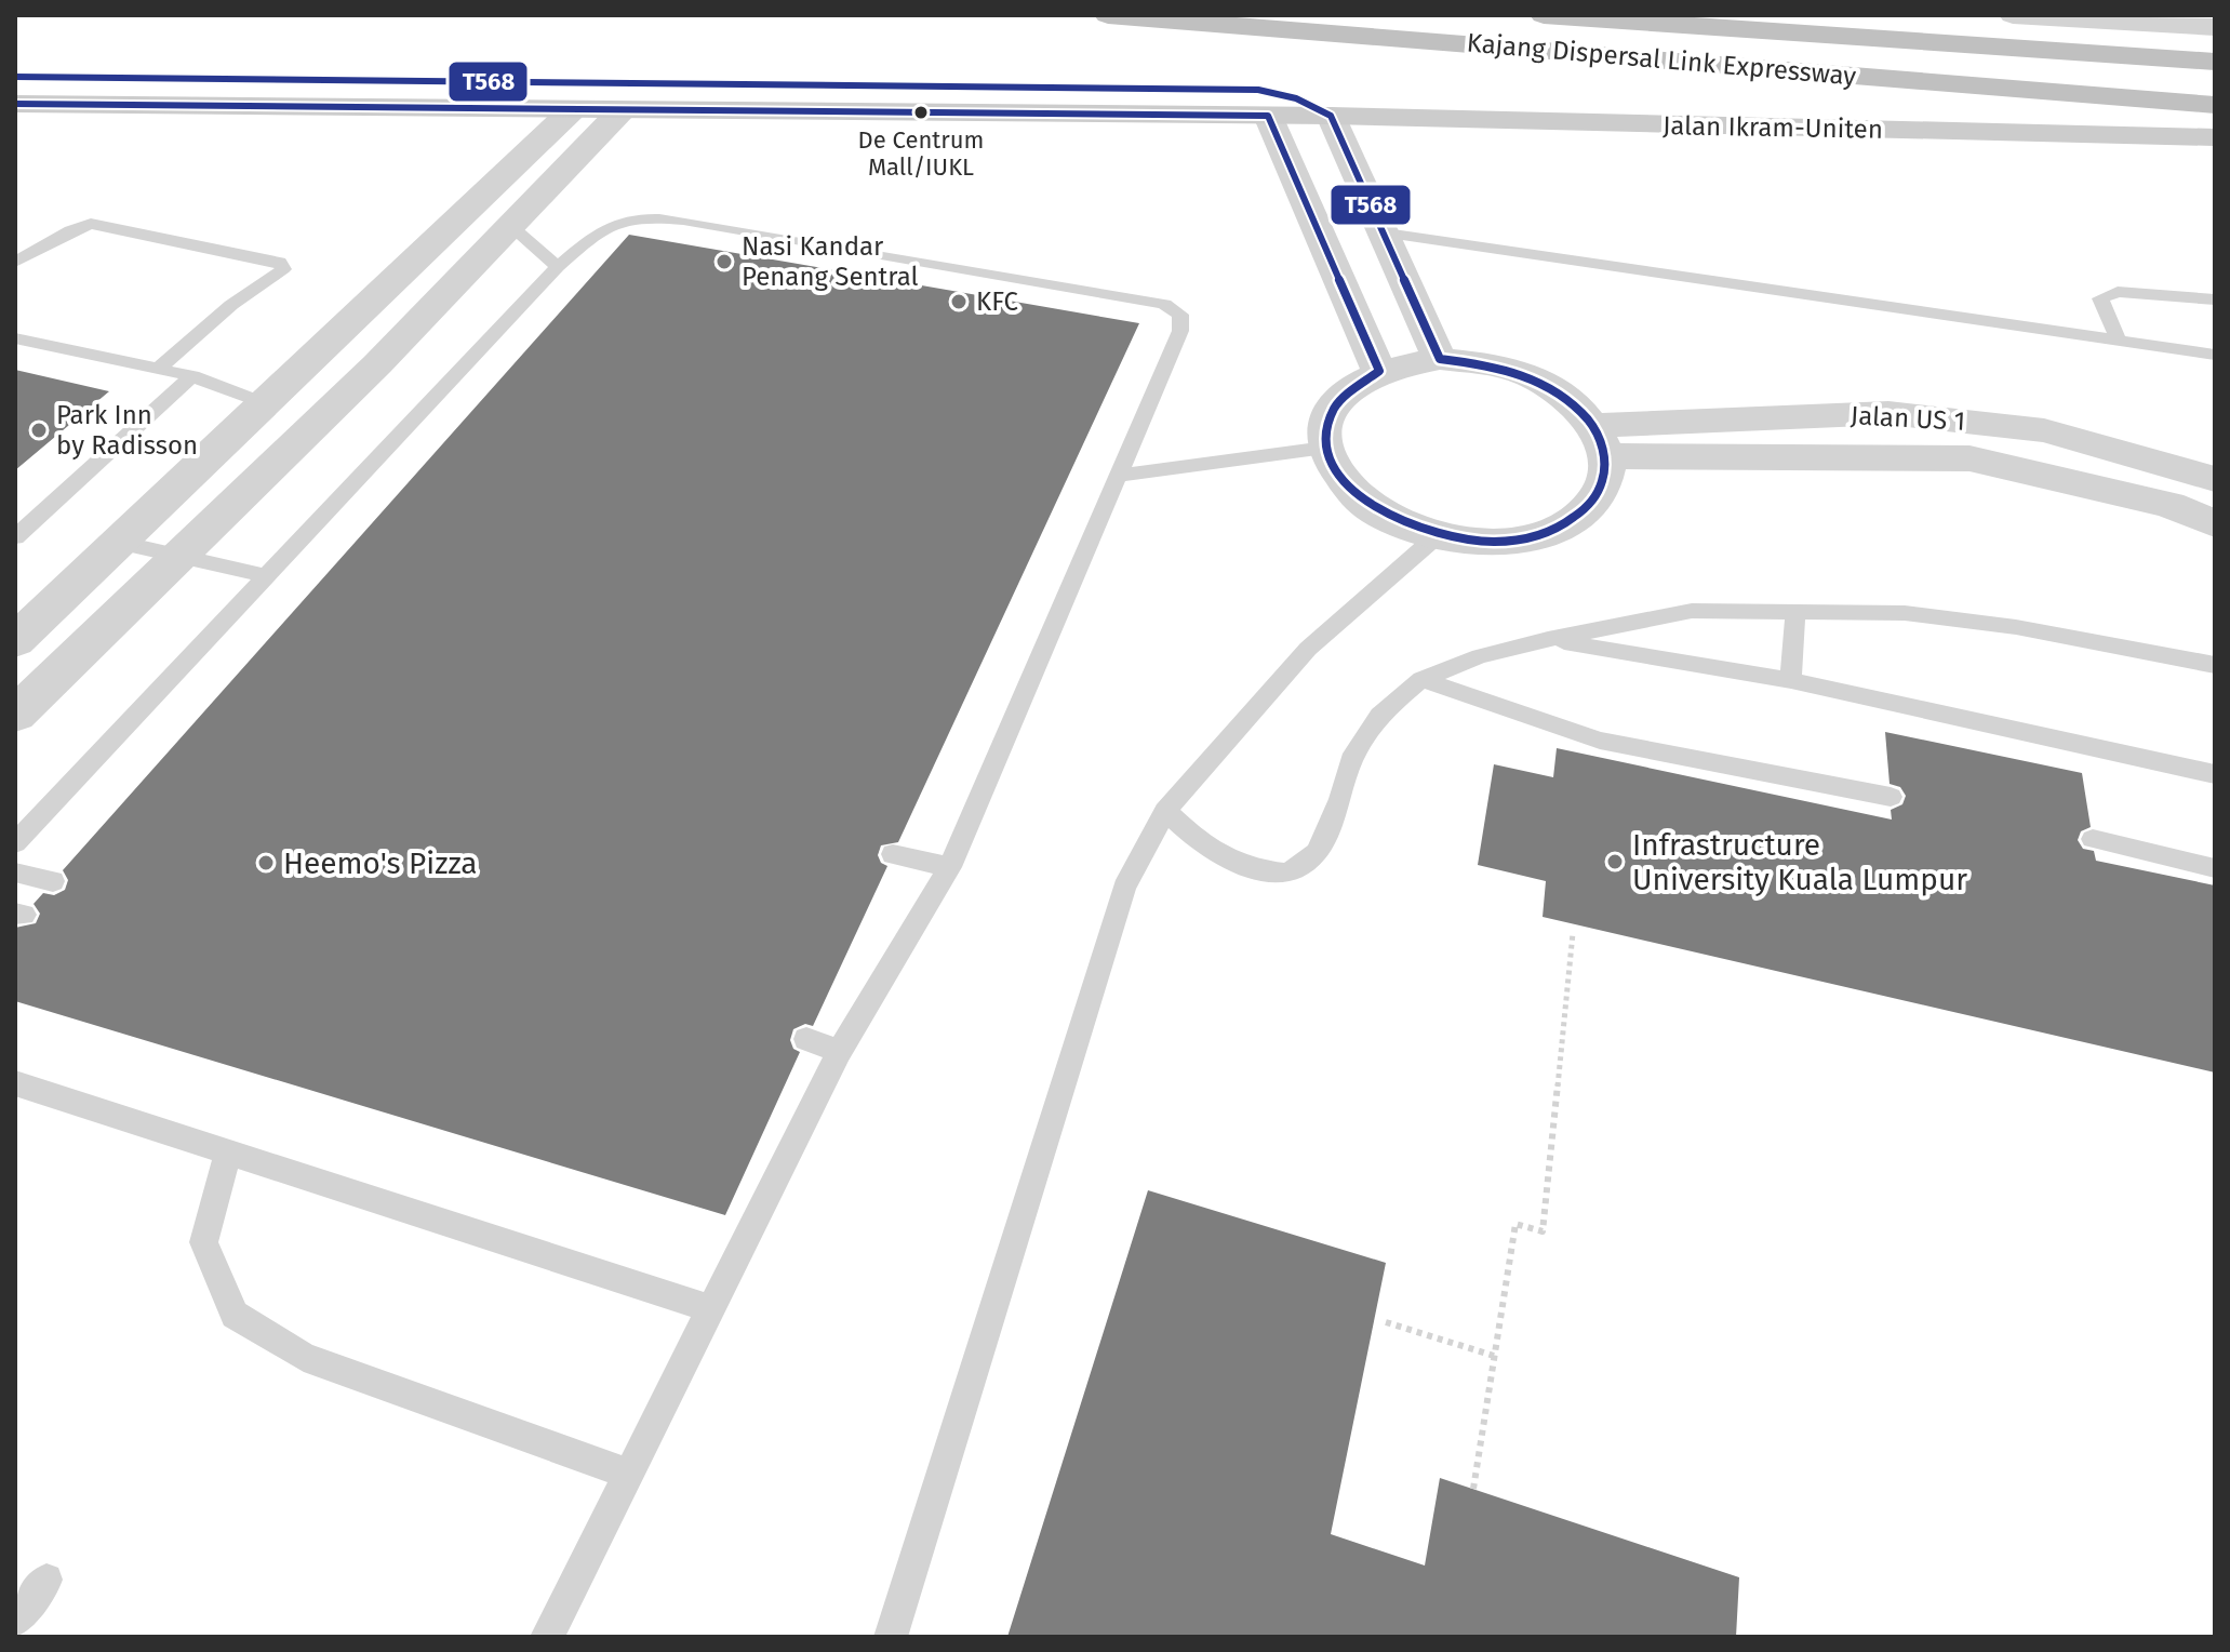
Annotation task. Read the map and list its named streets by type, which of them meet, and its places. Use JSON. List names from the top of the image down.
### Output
{
  "streets": {
    "highway": ["Kajang Dispersal Link Expressway"],
    "main road": ["Jalan Ikram-Uniten"],
    "street": ["Jalan US 1"]
  },
  "places": [
    "De Centrum Mall/IUKL",
    "Nasi Kandar Penang Sentral",
    "KFC",
    "Park Inn by Radisson",
    "Infrastructure University Kuala Lumpur",
    "Heemo's Pizza"
  ],
  "lines": ["transit line T568"]
}
